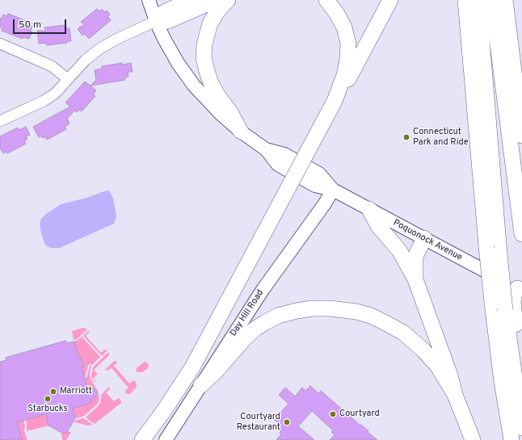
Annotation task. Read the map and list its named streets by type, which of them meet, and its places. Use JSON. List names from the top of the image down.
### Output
{
  "streets": {
    "main road": ["Poquonock Avenue", "Day Hill Road"]
  },
  "crossings": [
    ["Poquonock Avenue", "Day Hill Road"]
  ],
  "places": [
    "Connecticut Park and Ride",
    "Marriott",
    "Starbucks",
    "Courtyard",
    "Courtyard Restaurant"
  ],
  "scale_bar": "50 m"
}
